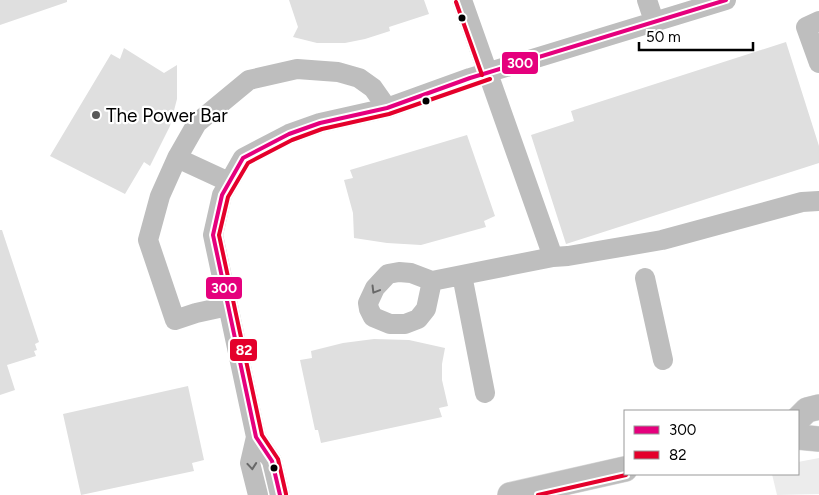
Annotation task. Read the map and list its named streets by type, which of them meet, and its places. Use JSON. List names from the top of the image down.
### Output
{
  "places": ["The Power Bar"],
  "lines": ["transit line 300", "transit line 82"],
  "legend": ["300", "82"],
  "scale_bar": "50 m"
}
